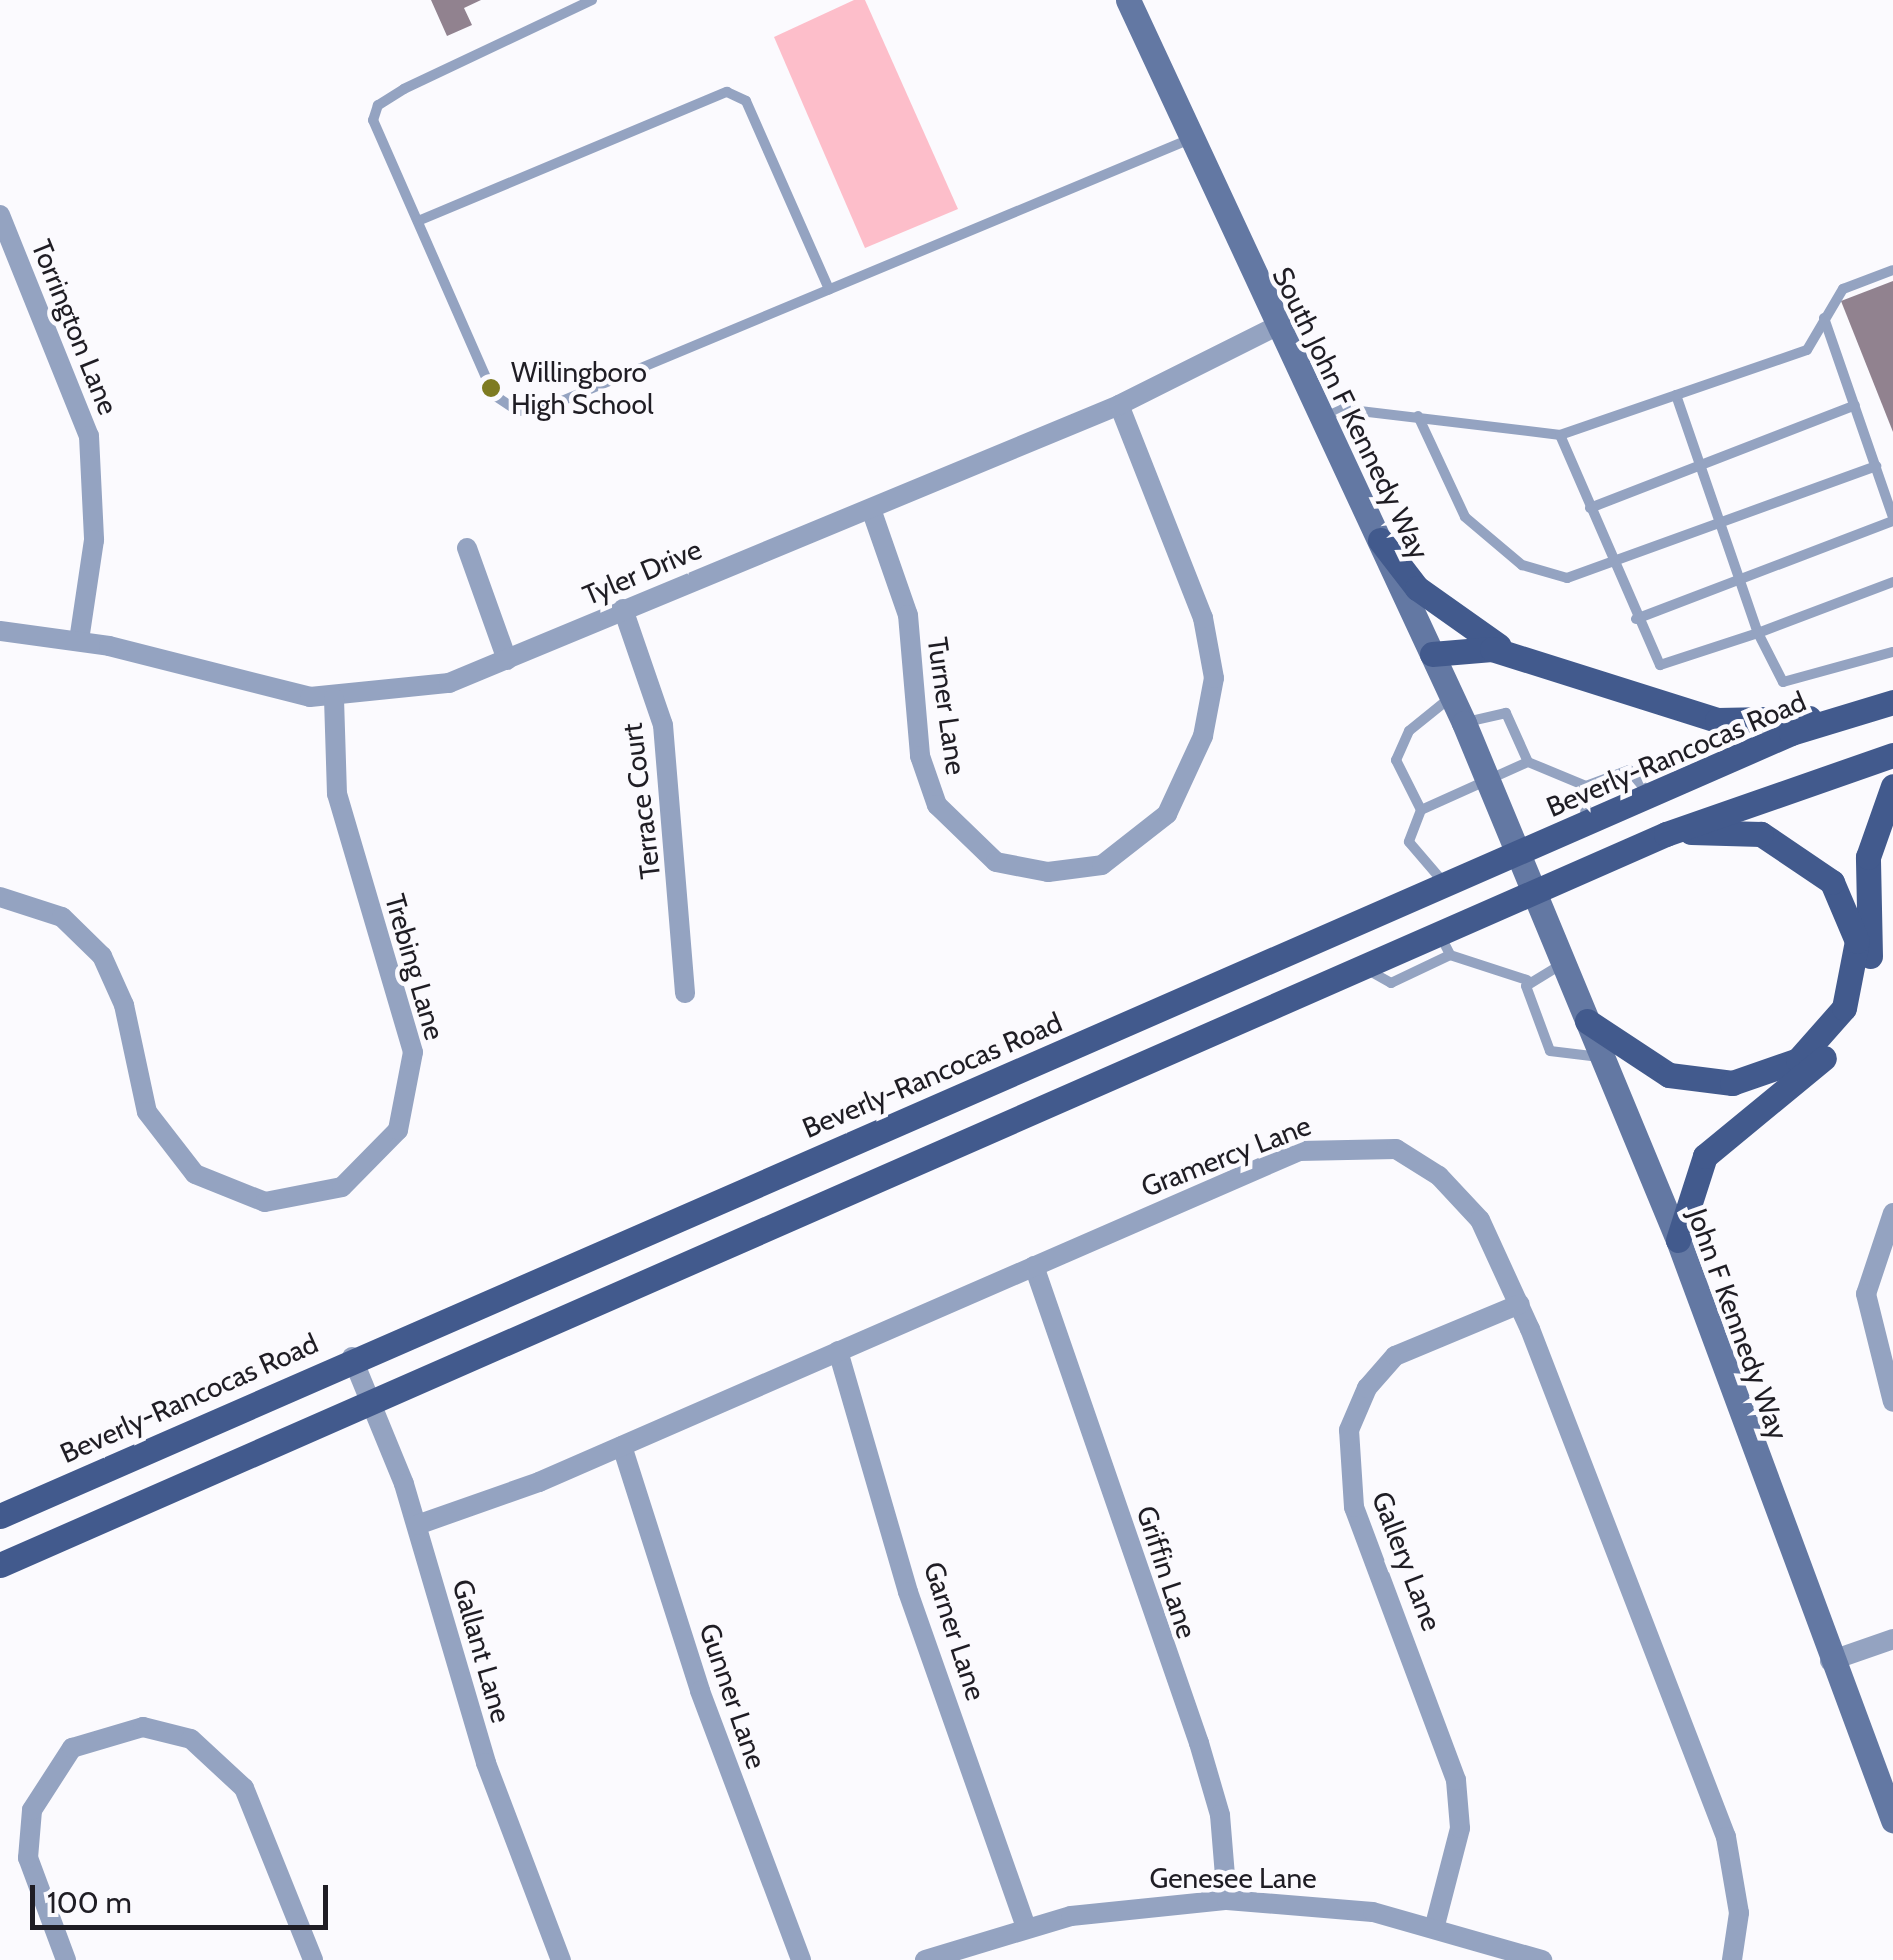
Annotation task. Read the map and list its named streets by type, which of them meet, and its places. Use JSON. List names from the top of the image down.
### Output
{
  "streets": {
    "main road": ["Beverly-Rancocas Road"],
    "street": [
      "Torrington Lane",
      "South John F Kennedy Way",
      "Tyler Drive",
      "Turner Lane",
      "Terrace Court",
      "Trebing Lane",
      "Gramercy Lane",
      "John F Kennedy Way",
      "Gallery Lane",
      "Griffin Lane",
      "Garner Lane",
      "Gallant Lane",
      "Gunner Lane",
      "Genesee Lane"
    ]
  },
  "crossings": [
    ["Torrington Lane", "Tyler Drive"],
    ["South John F Kennedy Way", "Tyler Drive"],
    ["South John F Kennedy Way", "Beverly-Rancocas Road"],
    ["South John F Kennedy Way", "John F Kennedy Way"],
    ["Tyler Drive", "Turner Lane"],
    ["Tyler Drive", "Terrace Court"],
    ["Tyler Drive", "Trebing Lane"],
    ["Beverly-Rancocas Road", "John F Kennedy Way"],
    ["Beverly-Rancocas Road", "Gallant Lane"],
    ["Gramercy Lane", "Gallery Lane"],
    ["Gramercy Lane", "Griffin Lane"],
    ["Gramercy Lane", "Garner Lane"],
    ["Gramercy Lane", "Gallant Lane"],
    ["Gramercy Lane", "Gunner Lane"],
    ["Gallery Lane", "Genesee Lane"],
    ["Griffin Lane", "Genesee Lane"],
    ["Garner Lane", "Genesee Lane"]
  ],
  "places": ["Willingboro High School"],
  "scale_bar": "100 m"
}
